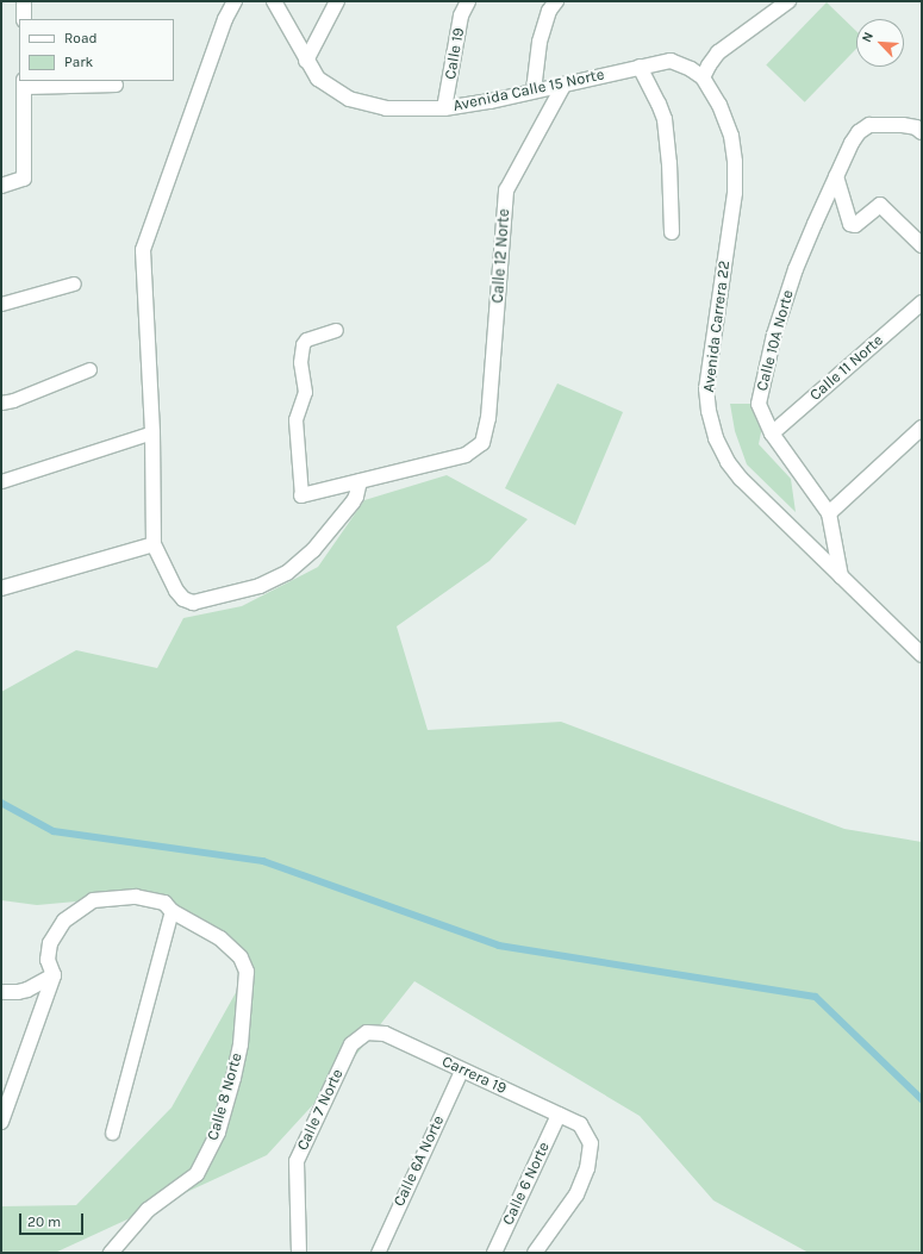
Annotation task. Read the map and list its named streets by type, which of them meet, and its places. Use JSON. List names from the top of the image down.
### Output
{
  "streets": {
    "street": [
      "Calle 19",
      "Avenida Calle 15 Norte",
      "Calle 12 Norte",
      "Avenida Carrera 22",
      "Calle 10A Norte",
      "Calle 11 Norte",
      "Carrera 19",
      "Calle 8 Norte",
      "Calle 7 Norte",
      "Calle 6 Norte"
    ],
    "lane": ["Calle 6A Norte"]
  },
  "crossings": [
    ["Calle 19", "Avenida Calle 15 Norte"],
    ["Avenida Calle 15 Norte", "Calle 12 Norte"],
    ["Avenida Calle 15 Norte", "Avenida Carrera 22"],
    ["Avenida Carrera 22", "Calle 10A Norte"],
    ["Calle 10A Norte", "Calle 11 Norte"],
    ["Carrera 19", "Calle 7 Norte"],
    ["Carrera 19", "Calle 6A Norte"],
    ["Carrera 19", "Calle 6 Norte"]
  ],
  "legend": ["Road", "Park"],
  "scale_bar": "20 m",
  "north": "top left"
}
